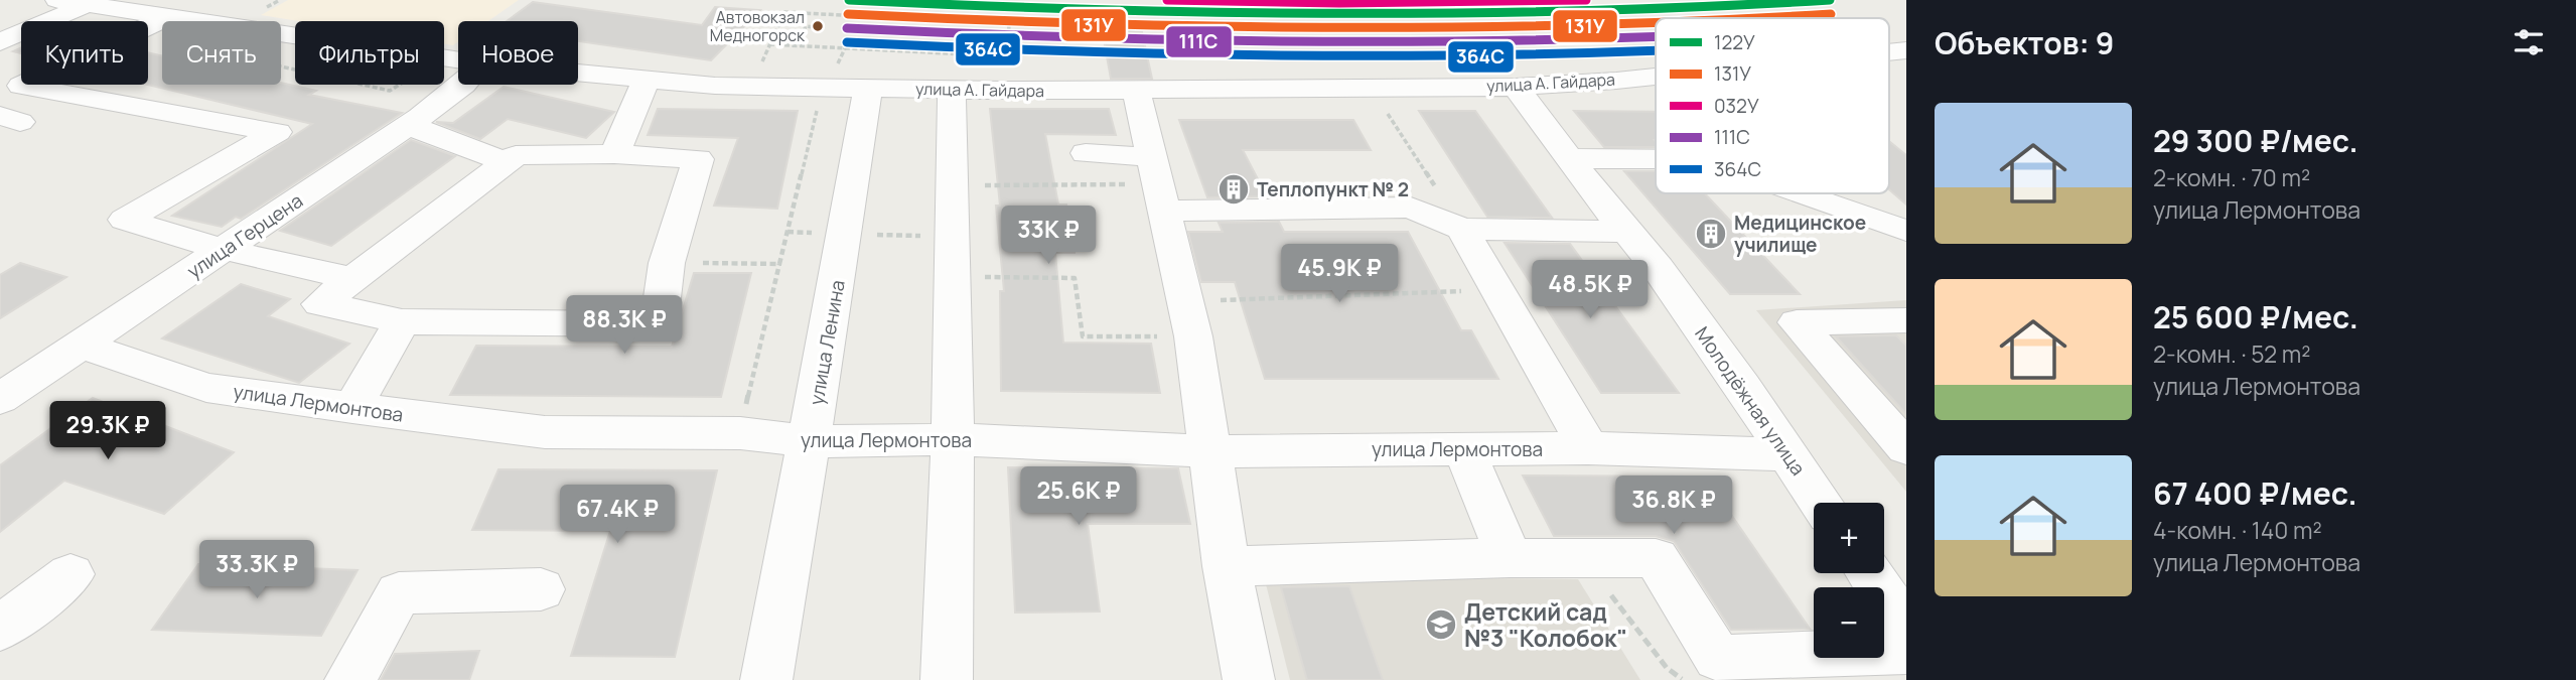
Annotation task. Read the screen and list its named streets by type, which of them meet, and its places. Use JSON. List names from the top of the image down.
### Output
{
  "streets": {
    "street": [
      "улица А. Гайдара",
      "улица Герцена",
      "улица Ленина",
      "Молодёжная улица",
      "улица Лермонтова"
    ]
  },
  "crossings": [
    ["улица А. Гайдара", "улица Ленина"],
    ["улица А. Гайдара", "Молодёжная улица"],
    ["улица Герцена", "улица Лермонтова"],
    ["улица Ленина", "улица Лермонтова"],
    ["Молодёжная улица", "улица Лермонтова"]
  ],
  "places": {
    "other": ["Автовокзал Медногорск"],
    "building": ["Теплопункт № 2", "Медицинское училище"],
    "school or university": ["Детский сад №3 \"Колобок\""]
  },
  "lines": [
    "transit line 122У",
    "transit line 032У",
    "transit line 131У",
    "transit line 111С",
    "transit line 364С"
  ],
  "legend": [
    "122У",
    "131У",
    "032У",
    "111С",
    "364С"
  ],
  "page": {
    "heading": "Объектов: 9",
    "chip": [
      "Купить",
      "Снять",
      "Фильтры",
      "Новое"
    ],
    "list": [
      {
        "name": "29 300 ₽/мес.",
        "note": "2-комн. · 70 m² · улица Лермонтова"
      },
      {
        "name": "25 600 ₽/мес.",
        "note": "2-комн. · 52 m² · улица Лермонтова"
      },
      {
        "name": "67 400 ₽/мес.",
        "note": "4-комн. · 140 m² · улица Лермонтова"
      }
    ],
    "price": [
      "33K ₽",
      "45.9K ₽",
      "48.5K ₽",
      "88.3K ₽",
      "29.3K ₽",
      "25.6K ₽",
      "36.8K ₽",
      "67.4K ₽",
      "33.3K ₽"
    ],
    "map_buttons": ["+", "−"]
  }
}
